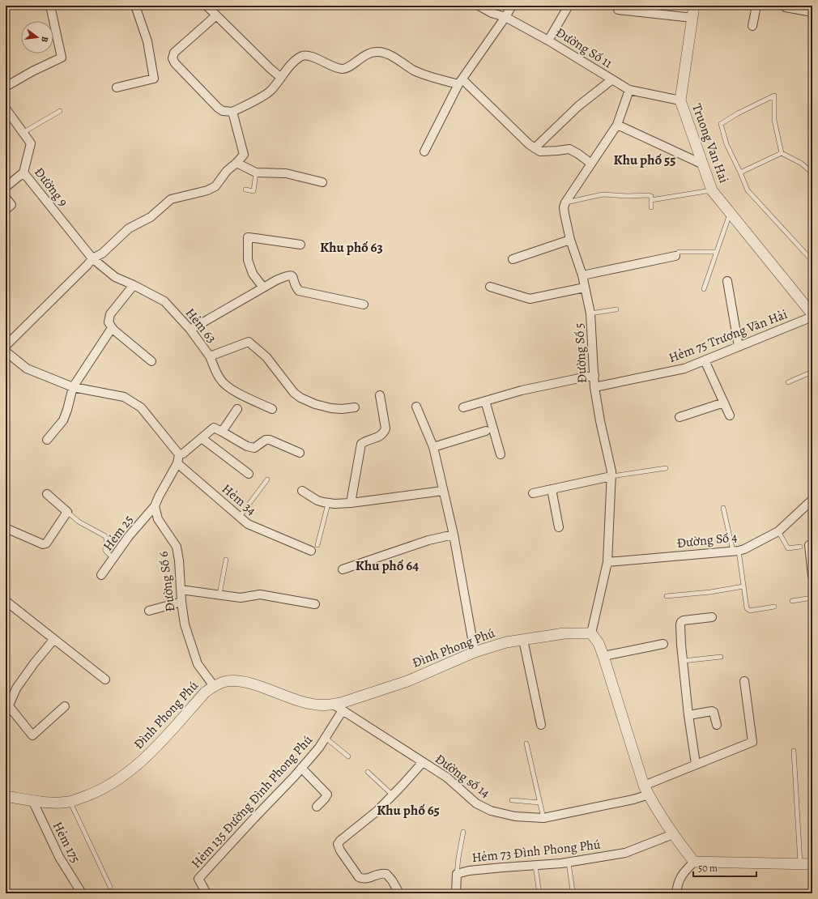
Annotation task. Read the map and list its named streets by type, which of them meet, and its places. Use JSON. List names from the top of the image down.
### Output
{
  "streets": {
    "street": [
      "Đường Số 11",
      "Truong Van Hai",
      "Đường 9",
      "Hẻm 63",
      "Hẻm 75 Trương Văn Hải",
      "Đường Số 5",
      "Hẻm 34",
      "Hẻm 25",
      "Đường Số 4",
      "Đường Số 6",
      "Đình Phong Phú",
      "Đường số 14",
      "Hẻm 135 Đường Đình Phong Phú",
      "Hẻm 175",
      "Hẻm 73 Đình Phong Phú"
    ]
  },
  "crossings": [
    ["Đường Số 11", "Truong Van Hai"],
    ["Đường 9", "Hẻm 63"],
    ["Hẻm 75 Trương Văn Hải", "Đường Số 5"],
    ["Đường Số 5", "Đường Số 4"],
    ["Đường Số 5", "Đình Phong Phú"],
    ["Hẻm 25", "Đường Số 6"],
    ["Đường Số 6", "Đình Phong Phú"],
    ["Đình Phong Phú", "Đường số 14"],
    ["Đình Phong Phú", "Hẻm 135 Đường Đình Phong Phú"],
    ["Đình Phong Phú", "Hẻm 175"],
    ["Đường số 14", "Hẻm 135 Đường Đình Phong Phú"]
  ],
  "districts": [
    "Khu phố 55",
    "Khu phố 63",
    "Khu phố 64",
    "Khu phố 65"
  ],
  "scale_bar": "50 m",
  "north": "right"
}
